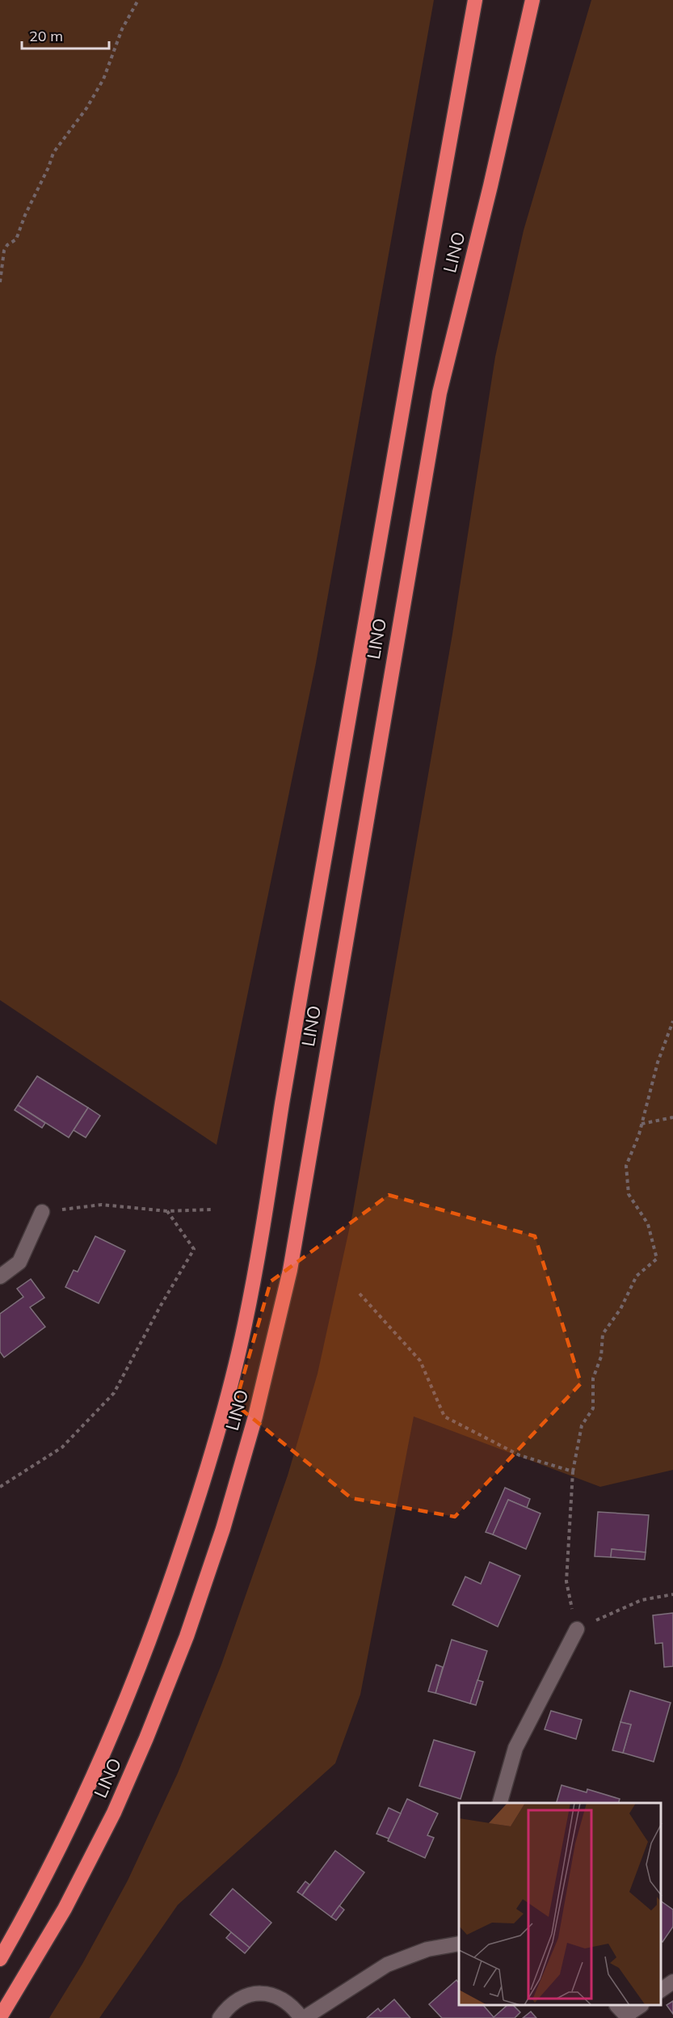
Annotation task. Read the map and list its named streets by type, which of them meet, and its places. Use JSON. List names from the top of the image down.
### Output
{
  "streets": {
    "highway": ["LINO"]
  },
  "scale_bar": "20 m"
}
